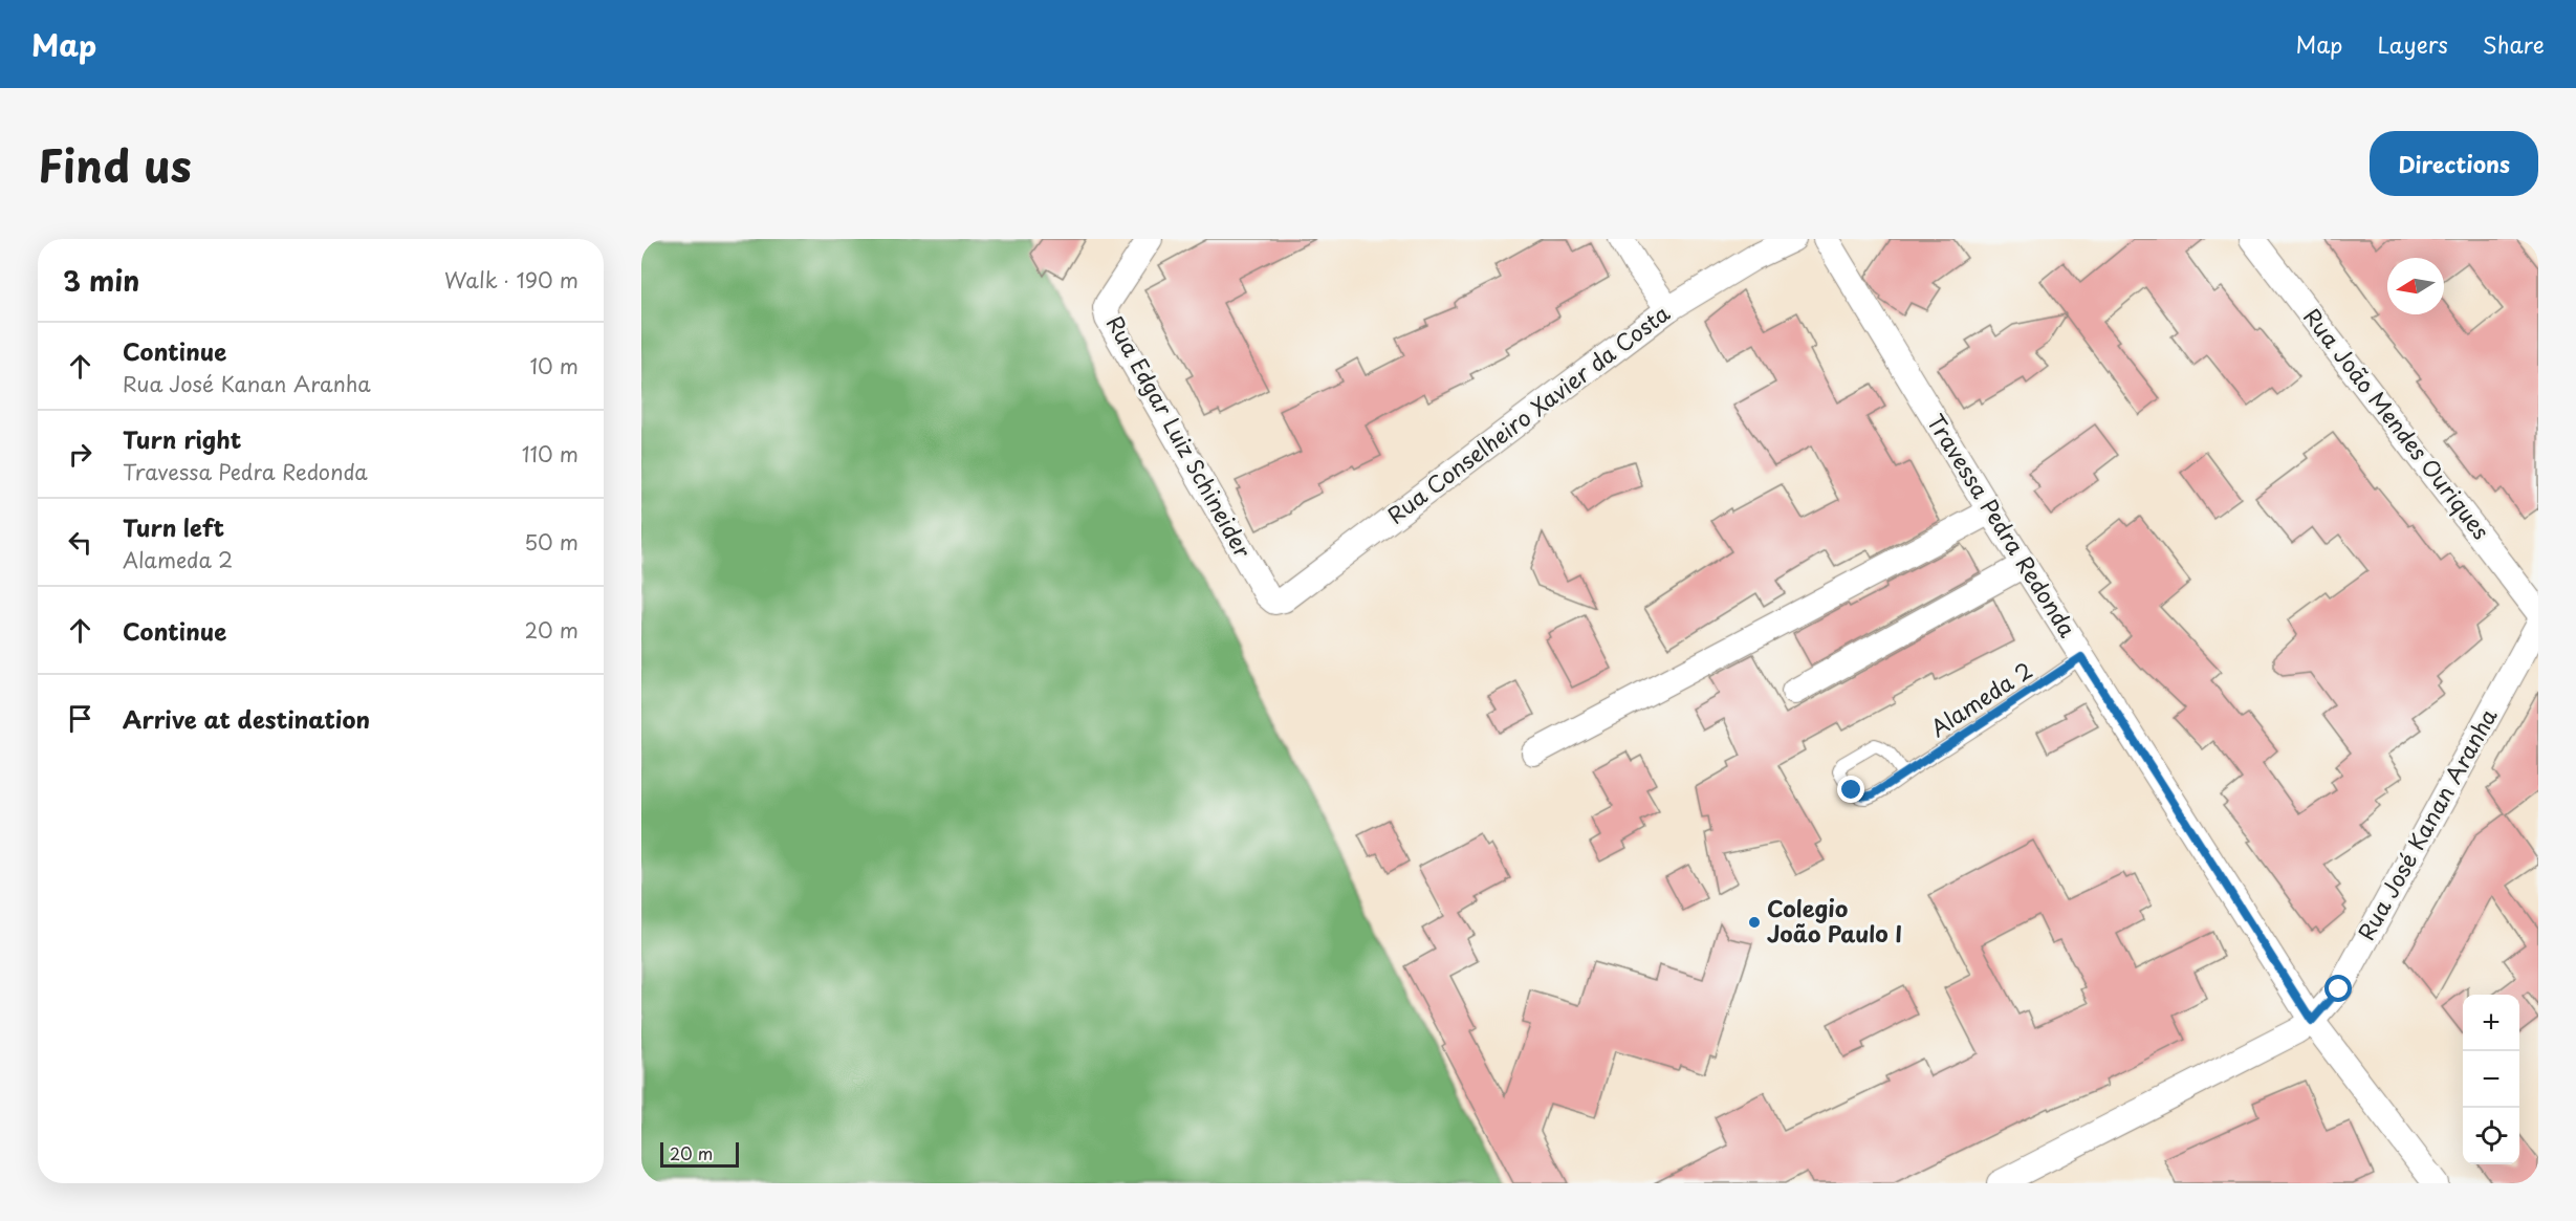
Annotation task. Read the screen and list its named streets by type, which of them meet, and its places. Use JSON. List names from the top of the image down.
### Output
{
  "streets": {
    "street": [
      "Rua Conselheiro Xavier da Costa",
      "Rua João Mendes Ouriques",
      "Rua Edgar Luiz Schineider",
      "Travessa Pedra Redonda",
      "Rua José Kanan Aranha"
    ],
    "lane": ["Alameda 2"]
  },
  "crossings": [
    ["Rua Conselheiro Xavier da Costa", "Rua Edgar Luiz Schineider"],
    ["Travessa Pedra Redonda", "Alameda 2"],
    ["Travessa Pedra Redonda", "Rua José Kanan Aranha"]
  ],
  "places": ["Colegio João Paulo I"],
  "scale_bar": "20 m",
  "north": "left",
  "page": {
    "header": "Map",
    "nav": ["Map", "Layers", "Share"],
    "title": "Find us",
    "buttons": "Directions",
    "heading": ["3 min", "Walk · 190 m"],
    "list": [
      ["Continue", "Rua José Kanan Aranha", "10 m"],
      ["Turn right", "Travessa Pedra Redonda", "110 m"],
      ["Turn left", "Alameda 2", "50 m"],
      ["Continue", "20 m"],
      "Arrive at destination"
    ],
    "map_buttons": ["+", "−"],
    "scale": "20 m"
  }
}
